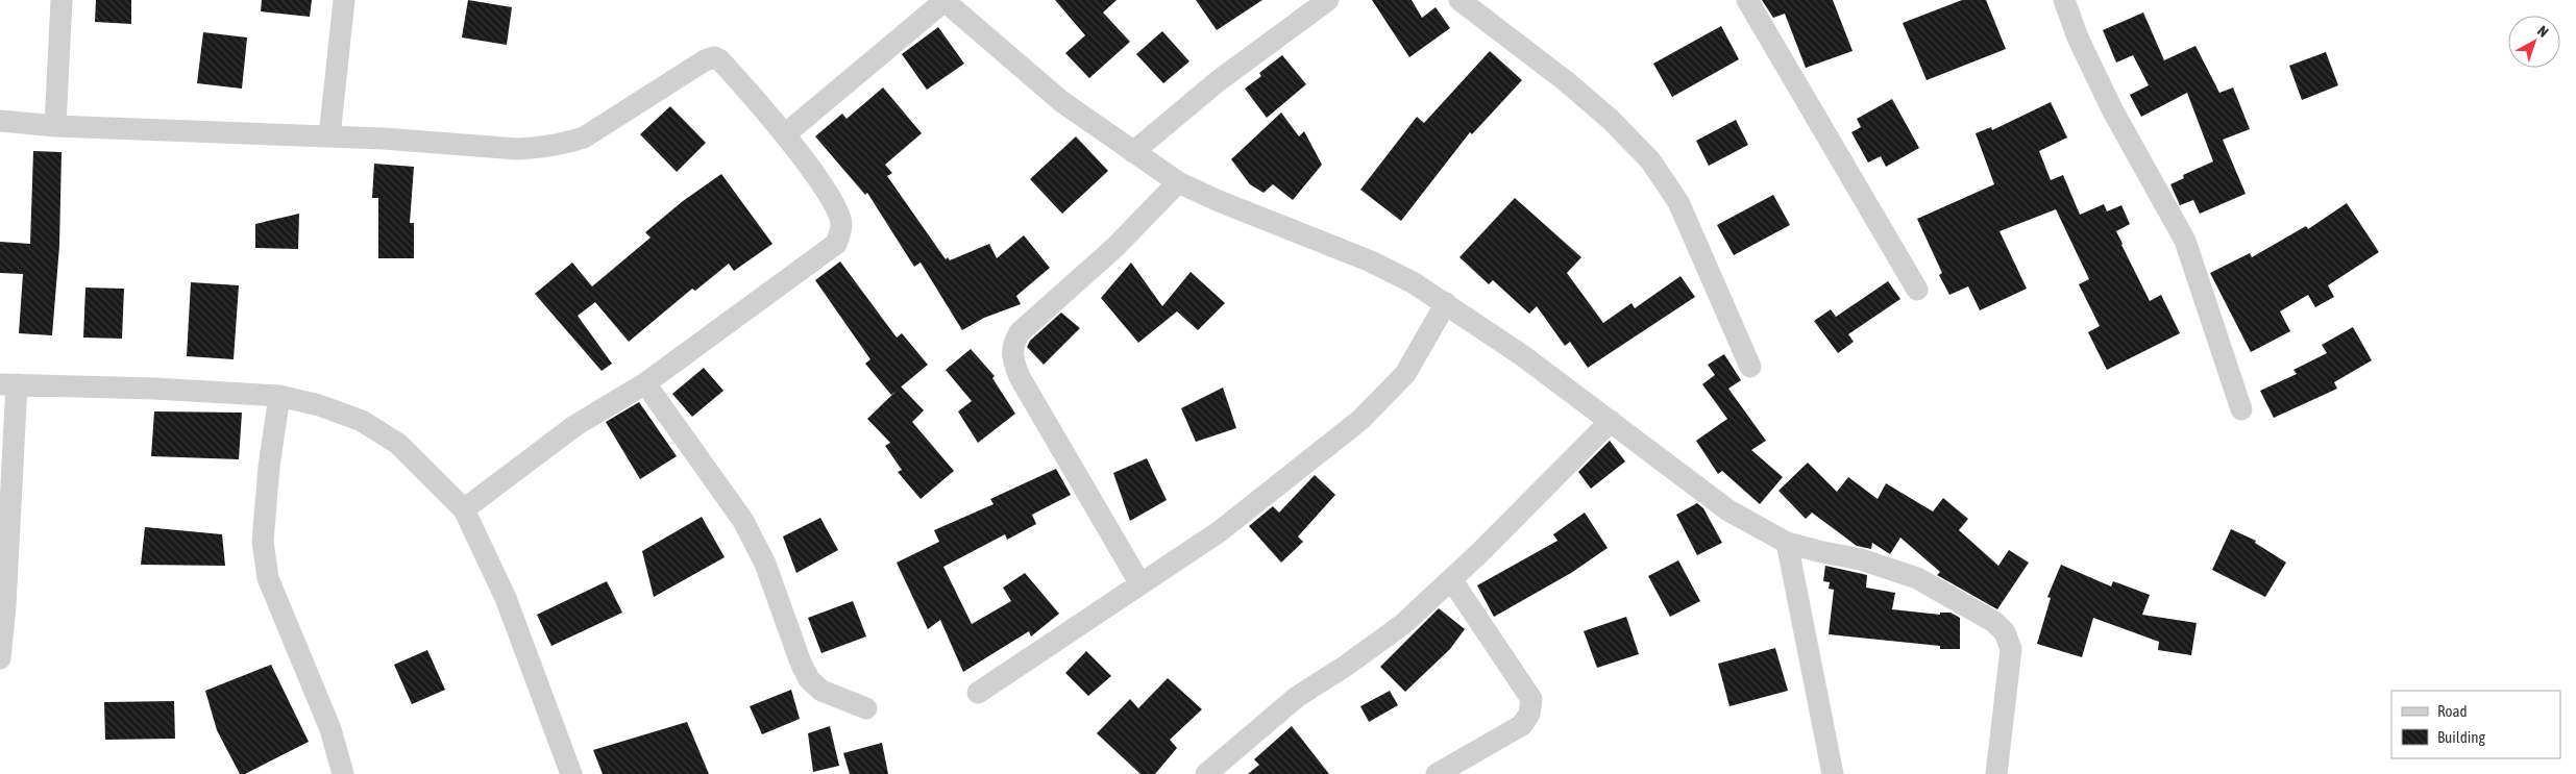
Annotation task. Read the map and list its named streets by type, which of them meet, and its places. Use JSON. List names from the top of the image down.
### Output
{
  "legend": ["Road", "Building"],
  "north": "top right"
}
